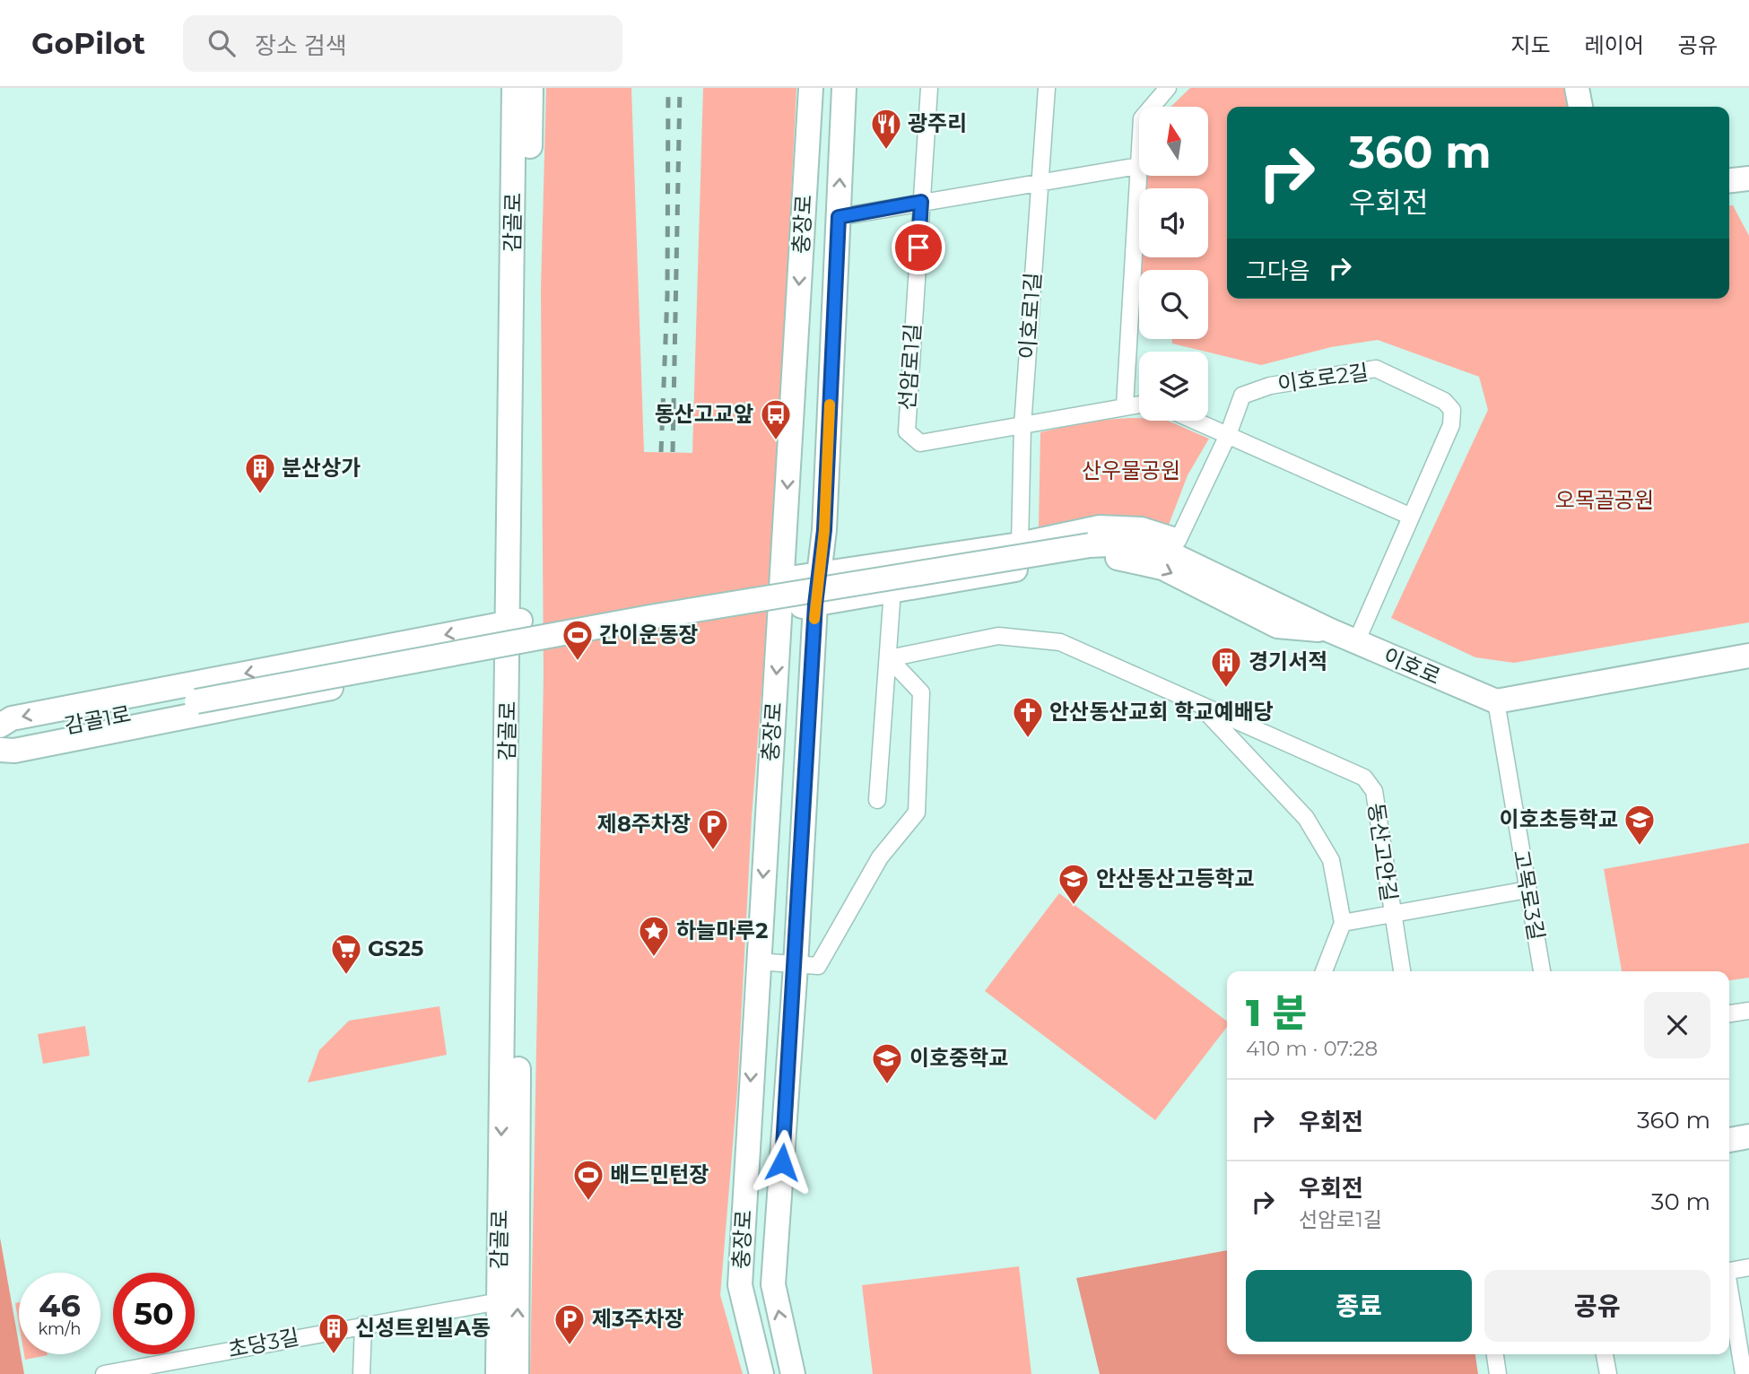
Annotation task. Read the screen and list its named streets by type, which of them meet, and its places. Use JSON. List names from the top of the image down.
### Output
{
  "streets": {
    "street": [
      "감골로",
      "충장로",
      "이호로1길",
      "선암로1길",
      "이호로2길",
      "이호로",
      "감골1로",
      "동산고안길",
      "고목로3길",
      "초당3길"
    ]
  },
  "crossings": [
    ["감골로", "초당3길"],
    ["이호로1길", "선암로1길"],
    ["이호로2길", "이호로"],
    ["이호로", "감골1로"],
    ["이호로", "고목로3길"]
  ],
  "parks": ["산우물공원", "오목골공원"],
  "places": {
    "restaurant": ["광주리"],
    "bus stop": ["동산고교앞"],
    "building": ["분산상가", "경기서적", "신성트윈빌A동"],
    "sports": ["간이운동장", "배드민턴장"],
    "church": ["안산동산교회 학교예배당"],
    "school or university": ["이호초등학교", "안산동산고등학교", "이호중학교"],
    "parking": ["제8주차장", "제3주차장"],
    "place": ["하늘마루2"],
    "supermarket": ["GS25"]
  },
  "north": "top",
  "page": {
    "header": "GoPilot",
    "search": "장소 검색",
    "nav": ["지도", "레이어", "공유"],
    "turn": ["360 m", "우회전"],
    "then": "그다음",
    "heading": ["1 분", "410 m · 07:28"],
    "list": [
      {
        "name": "우회전",
        "value": "360 m"
      },
      {
        "name": "우회전",
        "note": "선암로1길",
        "value": "30 m"
      }
    ],
    "buttons": ["종료", "공유"],
    "speed": "46 km/h",
    "limit": "50"
  }
}
